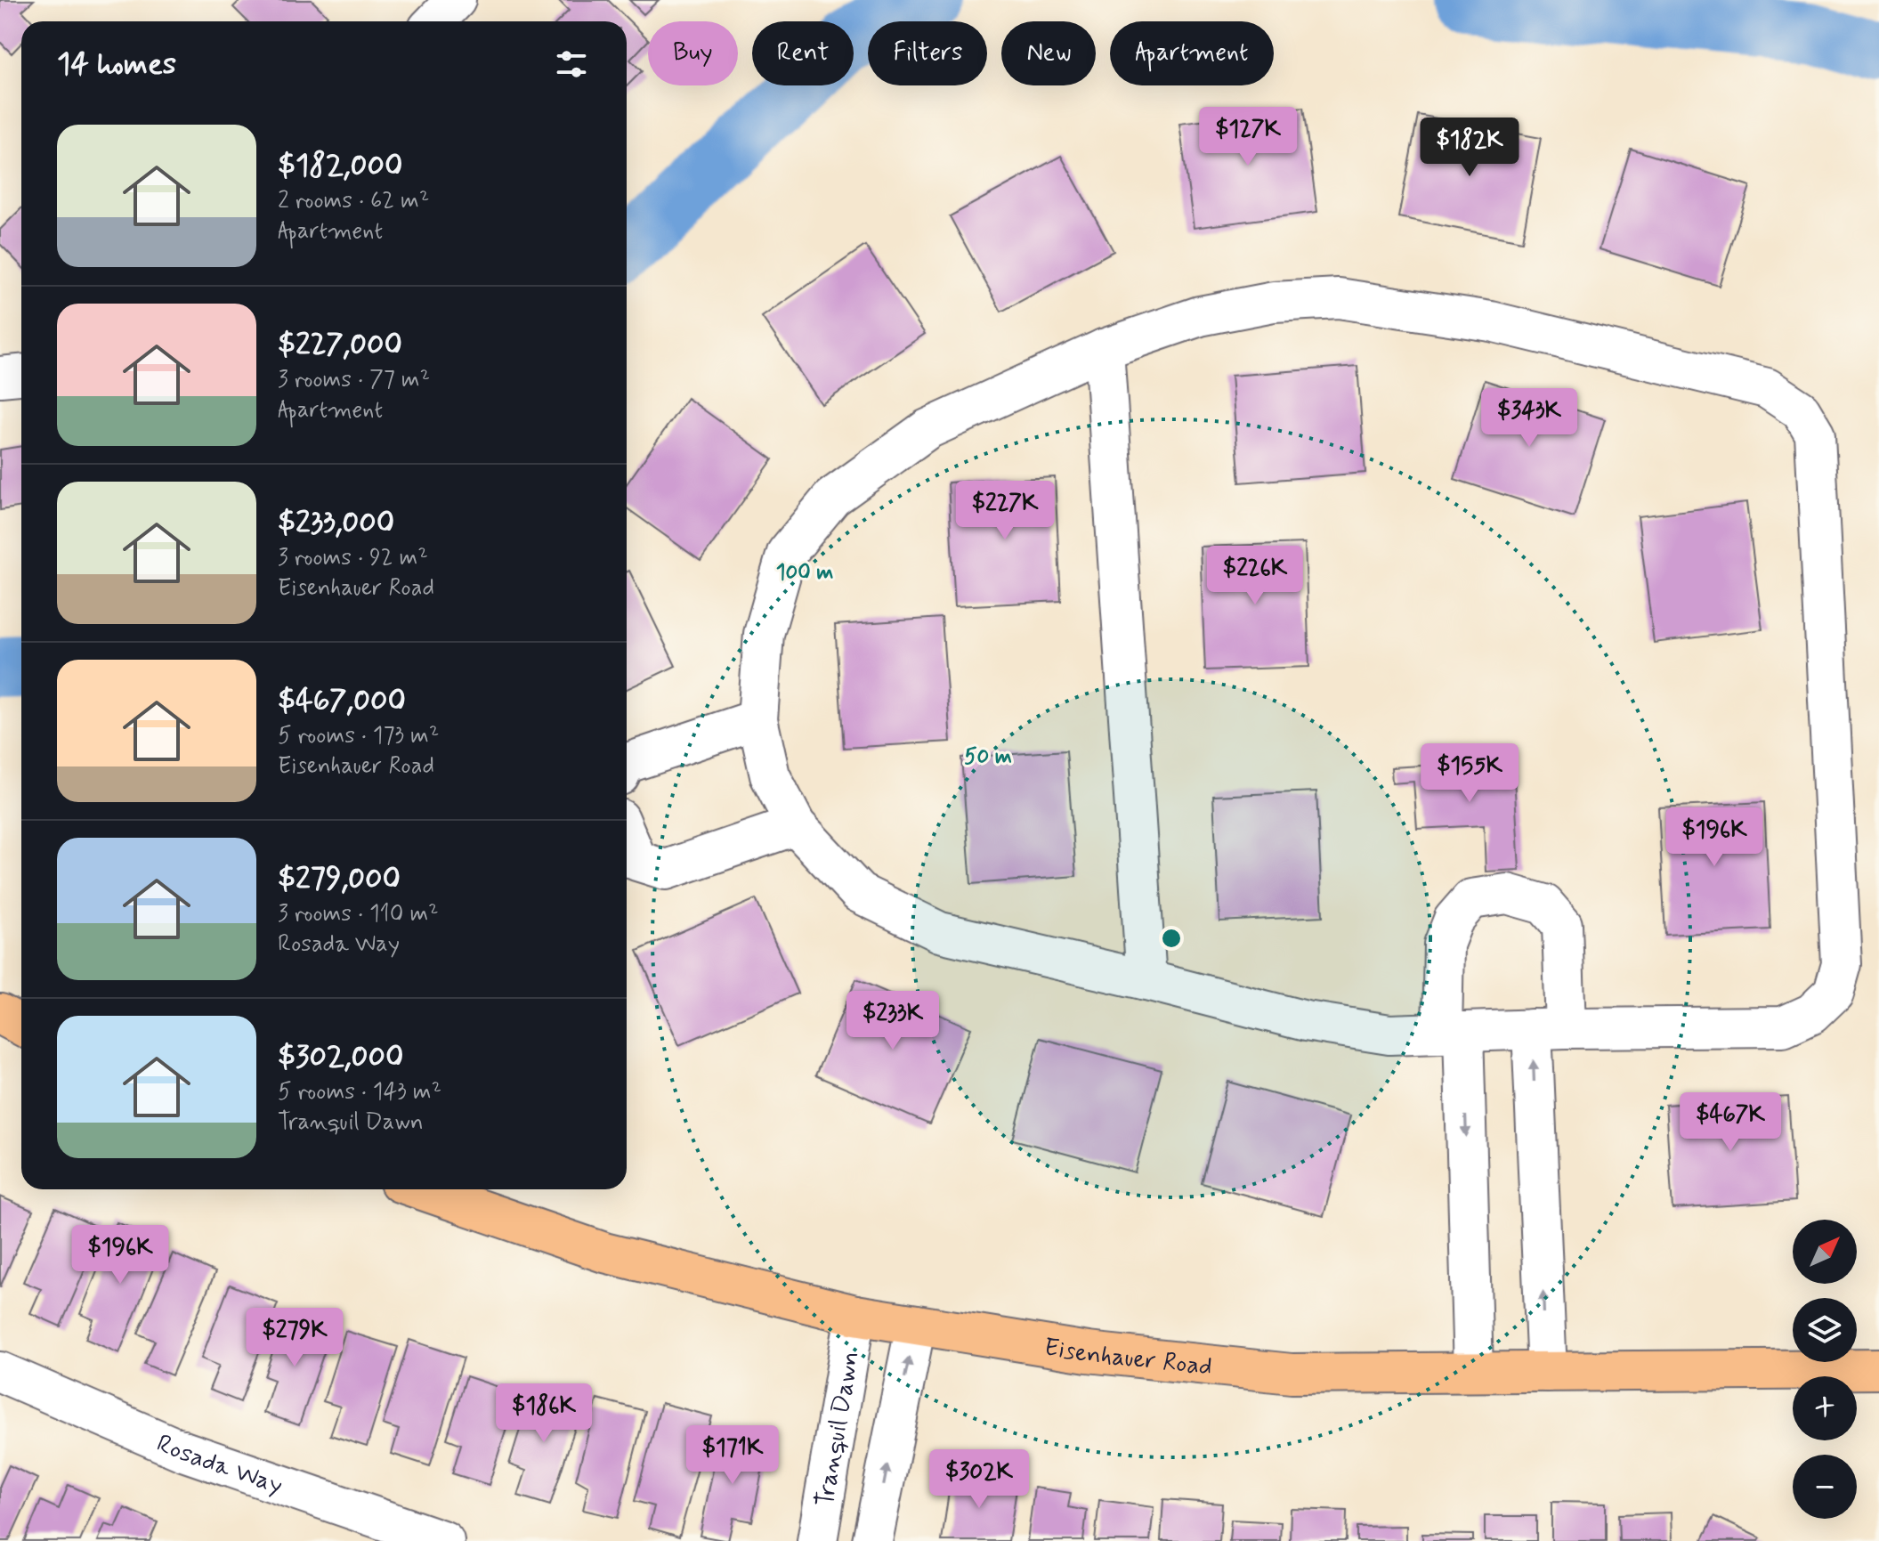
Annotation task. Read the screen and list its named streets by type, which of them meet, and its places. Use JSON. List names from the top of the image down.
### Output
{
  "streets": {
    "main road": ["Eisenhauer Road"],
    "street": ["Tranquil Dawn", "Rosada Way"]
  },
  "crossings": [
    ["Eisenhauer Road", "Tranquil Dawn"]
  ],
  "north": "top right",
  "page": {
    "chip": [
      "Buy",
      "Rent",
      "Filters",
      "New",
      "Apartment"
    ],
    "heading": "14 homes",
    "price": [
      "$127K",
      "$182K",
      "$343K",
      "$227K",
      "$226K",
      "$155K",
      "$196K",
      "$233K",
      "$467K",
      "$196K",
      "$279K",
      "$186K",
      "$171K",
      "$302K"
    ],
    "list": [
      {
        "name": "$182,000",
        "note": "2 rooms · 62 m² · Apartment"
      },
      {
        "name": "$227,000",
        "note": "3 rooms · 77 m² · Apartment"
      },
      {
        "name": "$233,000",
        "note": "3 rooms · 92 m² · Eisenhauer Road"
      },
      {
        "name": "$467,000",
        "note": "5 rooms · 173 m² · Eisenhauer Road"
      },
      {
        "name": "$279,000",
        "note": "3 rooms · 110 m² · Rosada Way"
      },
      {
        "name": "$302,000",
        "note": "5 rooms · 143 m² · Tranquil Dawn"
      }
    ],
    "map_buttons": ["+", "−"]
  },
  "rings": ["100 m", "50 m"]
}
